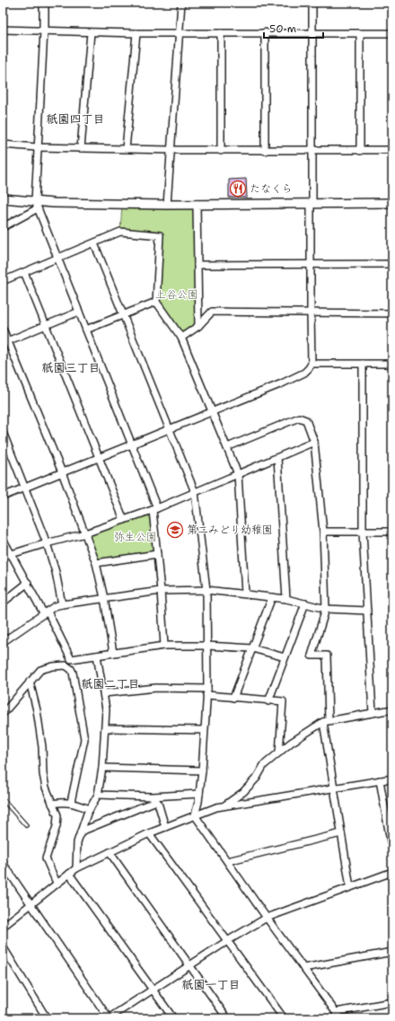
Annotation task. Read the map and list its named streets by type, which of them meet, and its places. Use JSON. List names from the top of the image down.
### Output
{
  "districts": [
    "祇園四丁目",
    "祇園三丁目",
    "祇園二丁目",
    "祇園一丁目"
  ],
  "parks": ["上谷公園", "弥生公園"],
  "places": {
    "restaurant": ["たなくら"],
    "school or university": ["第二みどり幼稚園"]
  },
  "scale_bar": "50 m"
}
